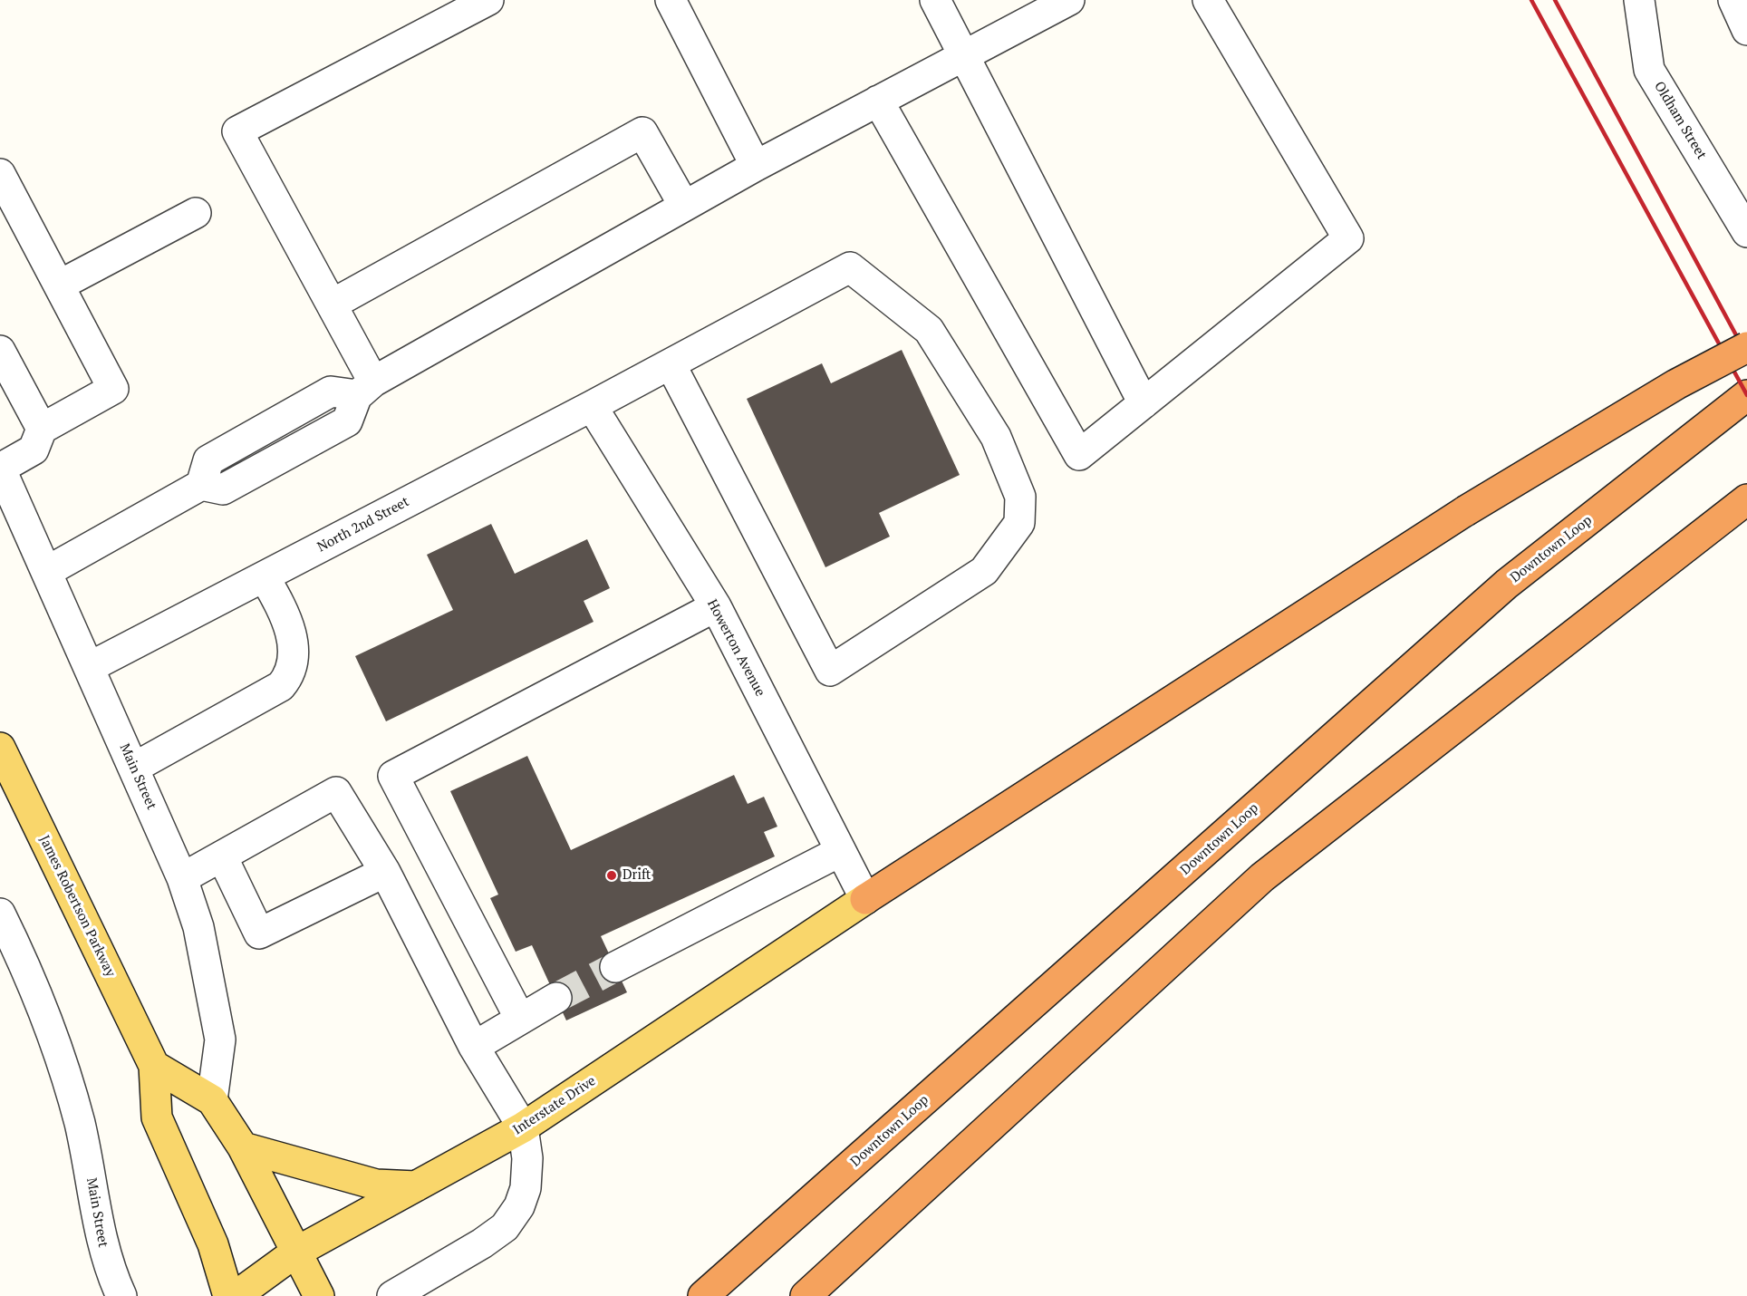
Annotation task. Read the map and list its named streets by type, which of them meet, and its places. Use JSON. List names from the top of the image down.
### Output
{
  "streets": {
    "highway": ["Downtown Loop"],
    "main road": ["James Robertson Parkway", "Interstate Drive"],
    "street": [
      "Oldham Street",
      "North 2nd Street",
      "Howerton Avenue",
      "Main Street"
    ]
  },
  "crossings": [
    ["North 2nd Street", "Howerton Avenue"],
    ["North 2nd Street", "Main Street"],
    ["Howerton Avenue", "Interstate Drive"]
  ],
  "places": ["Drift"]
}
